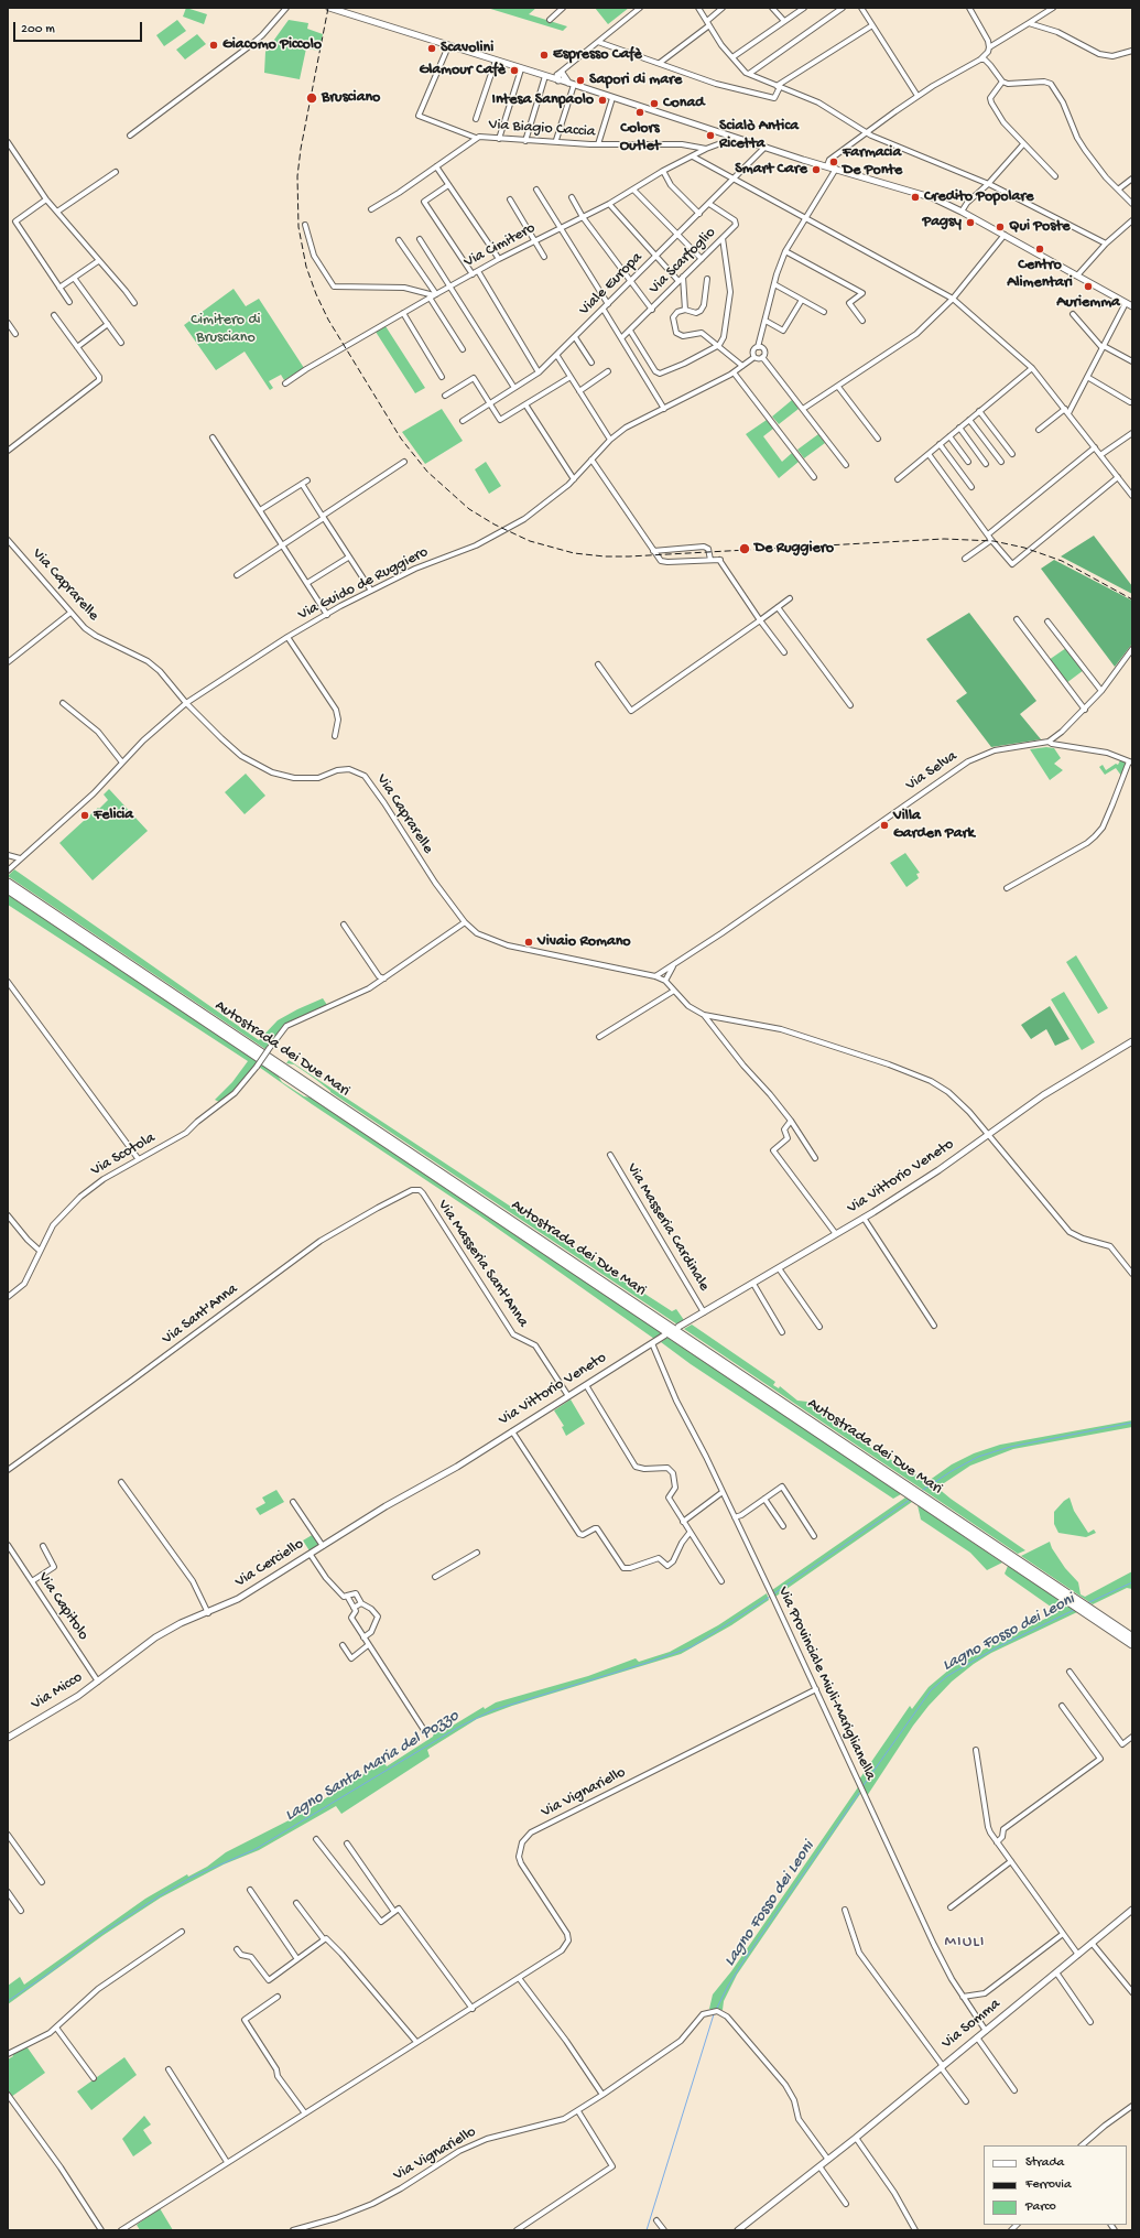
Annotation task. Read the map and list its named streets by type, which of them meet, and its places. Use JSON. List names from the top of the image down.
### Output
{
  "streets": {
    "highway": ["Autostrada dei Due Mari"],
    "street": [
      "Via Biagio Caccia",
      "Via Cimitero",
      "Via Scarfoglio",
      "Viale Europa",
      "Via Guido de Ruggiero",
      "Via Caprarelle",
      "Via Selva",
      "Via Scotola",
      "Via Vittorio Veneto",
      "Via Masseria Cardinale",
      "Via Masseria Sant'Anna",
      "Via Sant'Anna",
      "Via Cerciello",
      "Via Capitolo",
      "Via Provinciale Miuli-Mariglianella",
      "Via Micco",
      "Via Vignariello",
      "Via Somma"
    ]
  },
  "crossings": [
    ["Via Biagio Caccia", "Via Cimitero"],
    ["Via Scarfoglio", "Viale Europa"],
    ["Via Guido de Ruggiero", "Via Caprarelle"],
    ["Via Caprarelle", "Via Selva"],
    ["Via Caprarelle", "Via Scotola"],
    ["Via Vittorio Veneto", "Via Masseria Cardinale"],
    ["Via Vittorio Veneto", "Via Masseria Sant'Anna"],
    ["Via Vittorio Veneto", "Via Cerciello"],
    ["Via Vittorio Veneto", "Via Provinciale Miuli-Mariglianella"],
    ["Via Masseria Sant'Anna", "Via Sant'Anna"],
    ["Via Cerciello", "Via Capitolo"],
    ["Via Cerciello", "Via Micco"],
    ["Via Capitolo", "Via Micco"],
    ["Via Provinciale Miuli-Mariglianella", "Via Vignariello"],
    ["Via Provinciale Miuli-Mariglianella", "Via Somma"],
    ["Via Vignariello", "Via Somma"]
  ],
  "districts": ["MIULI"],
  "water": ["Lagno Fosso dei Leoni", "Lagno Santa Maria del Pozzo"],
  "parks": ["Cimitero di Brusciano"],
  "places": [
    "Giacomo Piccolo",
    "Scavolini",
    "Espresso Cafè",
    "Glamour Cafè",
    "Sapori di mare",
    "Brusciano",
    "Intesa Sanpaolo",
    "Conad",
    "Colors Outlet",
    "Scialò Antica Ricetta",
    "Farmacia De Ponte",
    "Smart Care",
    "Credito Popolare",
    "Pagsy",
    "Qui Poste",
    "Centro Alimentari",
    "Auriemma",
    "De Ruggiero",
    "Felicia",
    "Villa Garden Park",
    "Vivaio Romano"
  ],
  "legend": ["Strada", "Ferrovia", "Parco"],
  "scale_bar": "200 m"
}
